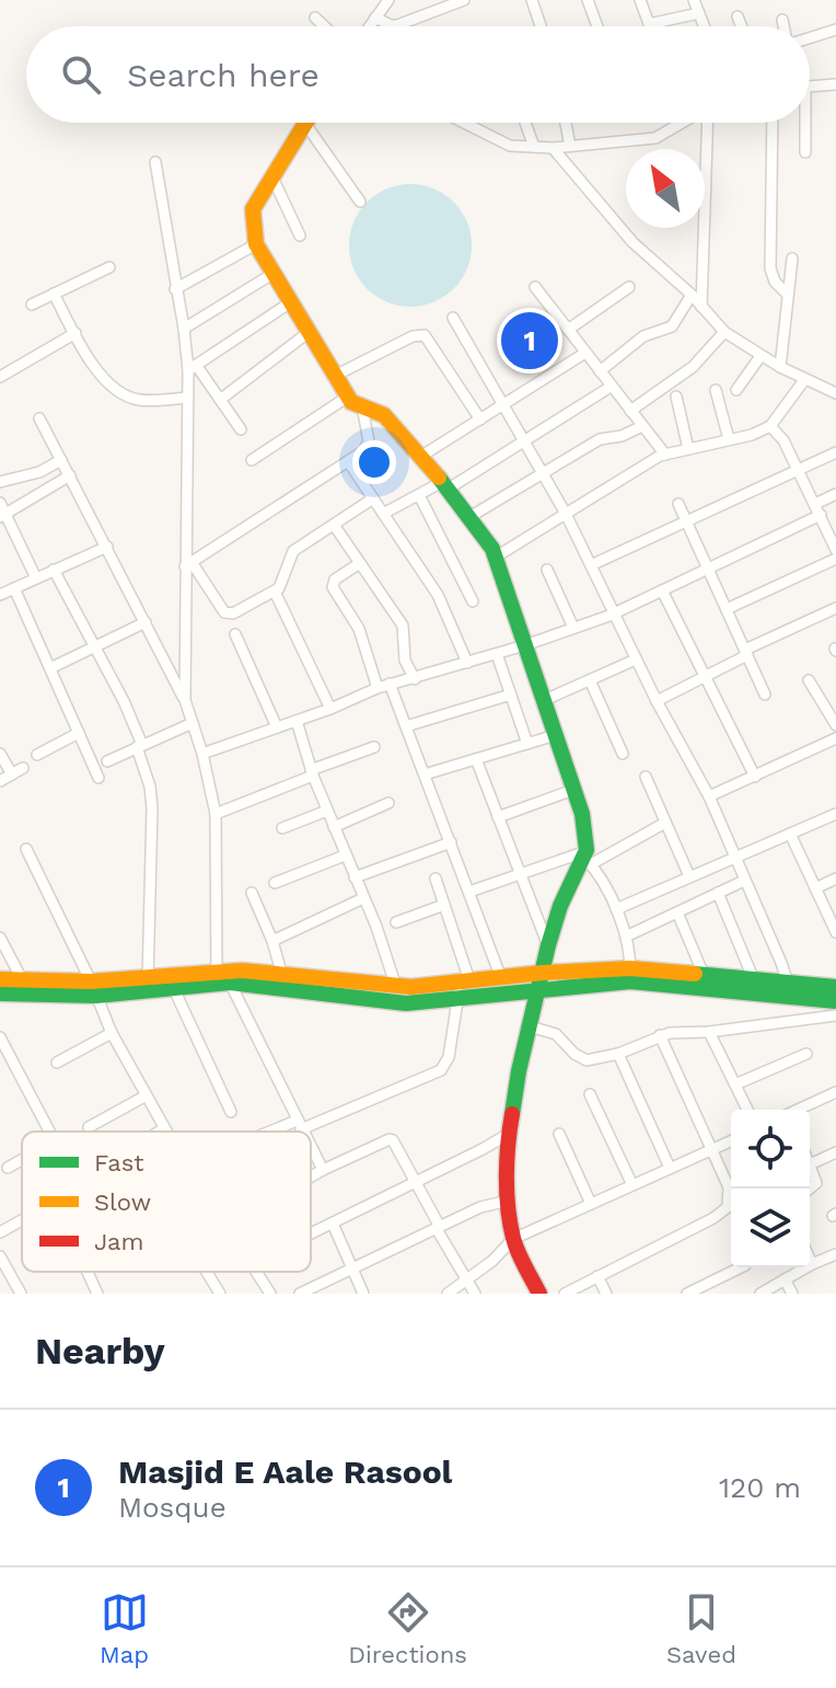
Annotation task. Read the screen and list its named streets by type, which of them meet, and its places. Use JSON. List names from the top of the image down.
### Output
{
  "legend": ["Fast", "Slow", "Jam"],
  "north": "top left",
  "page": {
    "search": "Search here",
    "pins": "1",
    "heading": "Nearby",
    "list": [
      {
        "mark": "1",
        "name": "Masjid E Aale Rasool",
        "note": "Mosque",
        "value": "120 m"
      }
    ],
    "nav": ["Map", "Directions", "Saved"]
  }
}
